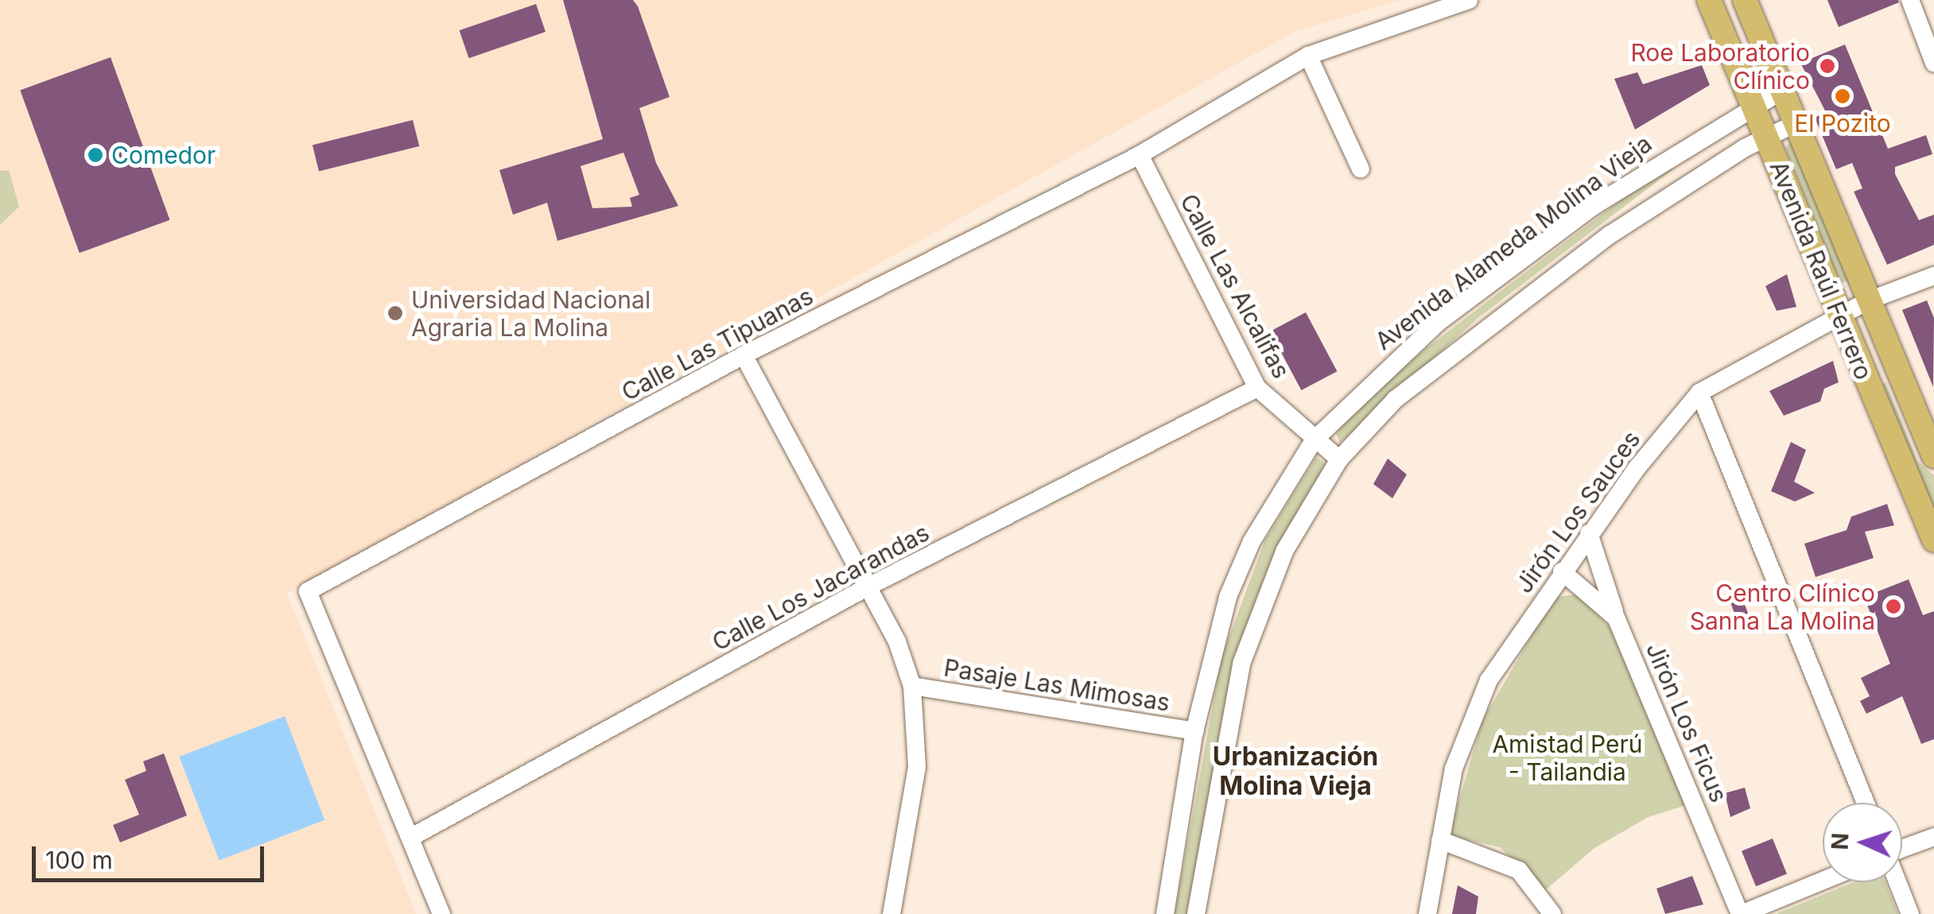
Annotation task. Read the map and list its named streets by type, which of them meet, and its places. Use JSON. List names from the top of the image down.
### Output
{
  "streets": {
    "main road": ["Avenida Raúl Ferrero"],
    "street": [
      "Avenida Alameda Molina Vieja",
      "Calle Las Alcalifas",
      "Calle Las Tipuanas",
      "Jirón Los Sauces",
      "Calle Los Jacarandas",
      "Pasaje Las Mimosas",
      "Jirón Los Ficus"
    ]
  },
  "crossings": [
    ["Avenida Alameda Molina Vieja", "Avenida Raúl Ferrero"],
    ["Avenida Alameda Molina Vieja", "Calle Las Alcalifas"],
    ["Avenida Alameda Molina Vieja", "Pasaje Las Mimosas"],
    ["Avenida Raúl Ferrero", "Jirón Los Sauces"],
    ["Calle Las Alcalifas", "Calle Las Tipuanas"],
    ["Calle Las Alcalifas", "Calle Los Jacarandas"],
    ["Calle Las Tipuanas", "Calle Los Jacarandas"],
    ["Jirón Los Sauces", "Jirón Los Ficus"]
  ],
  "districts": ["Urbanización Molina Vieja"],
  "parks": ["Amistad Perú - Tailandia"],
  "places": [
    "Roe Laboratorio Clínico",
    "El Pozito",
    "Comedor",
    "Universidad Nacional Agraria La Molina",
    "Centro Clínico Sanna La Molina"
  ],
  "scale_bar": "100 m",
  "north": "left"
}
